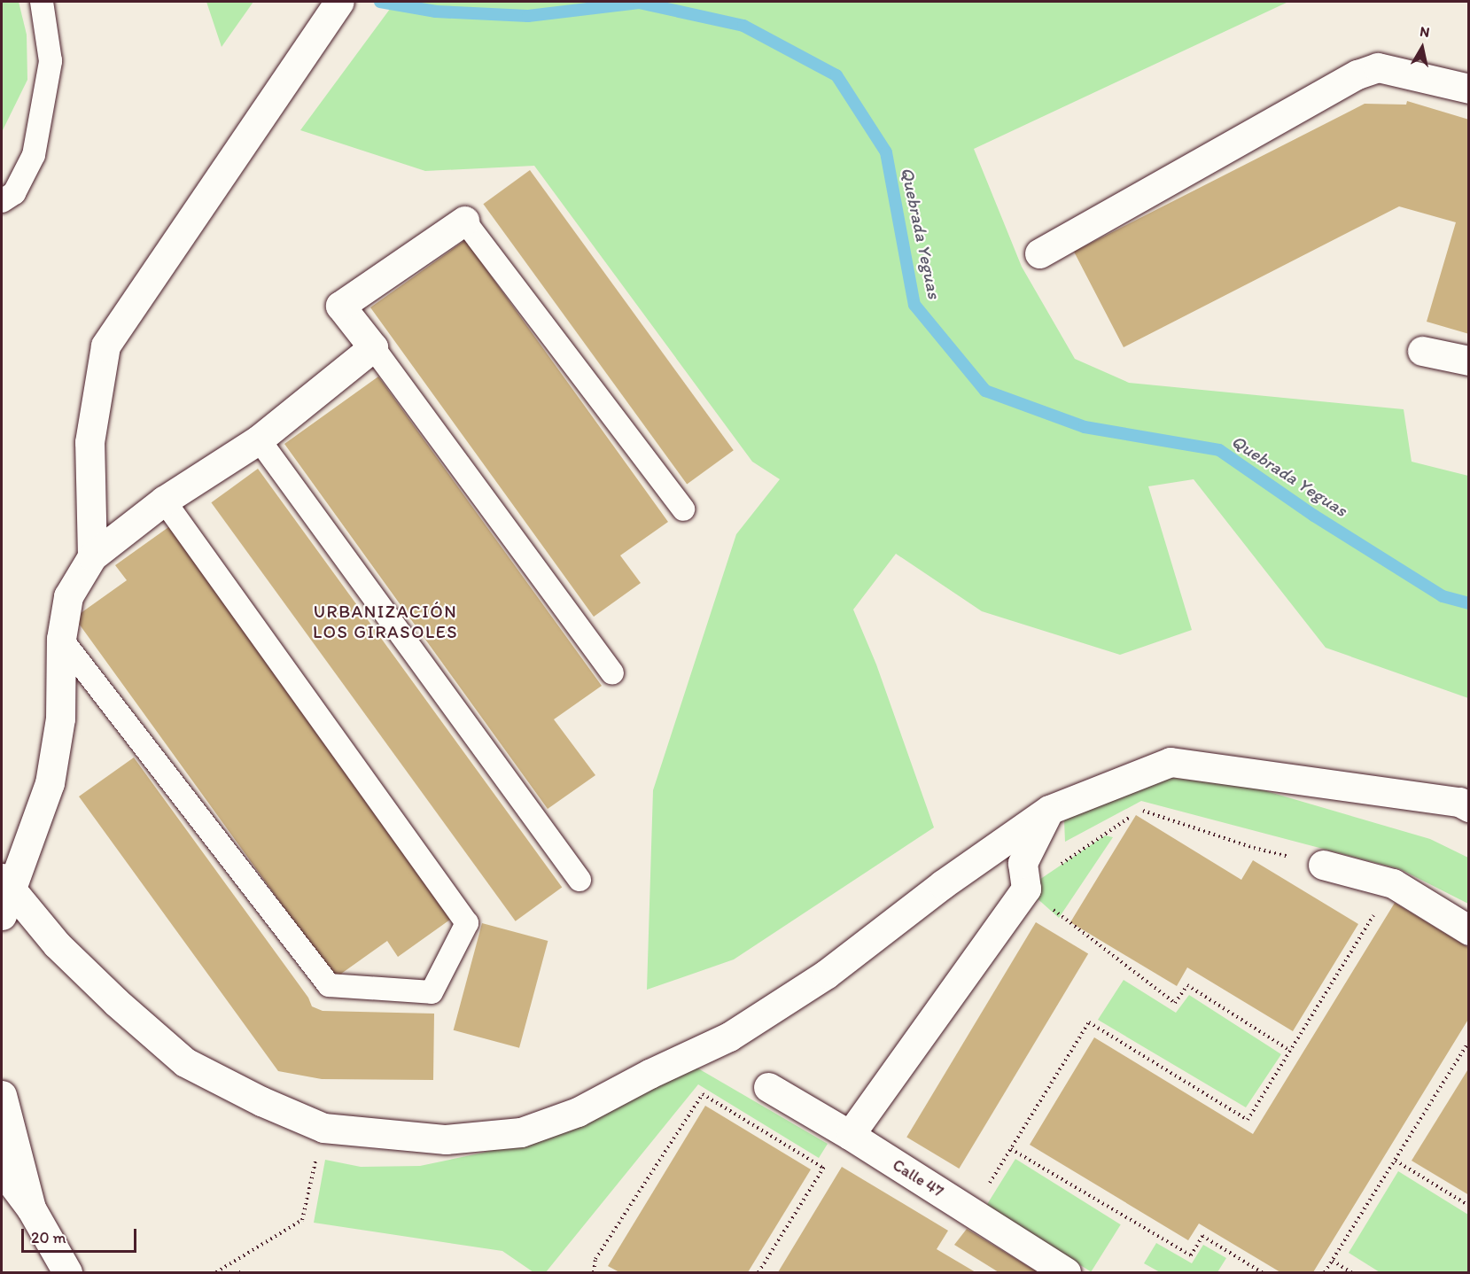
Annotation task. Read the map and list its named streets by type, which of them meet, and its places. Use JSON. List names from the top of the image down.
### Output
{
  "streets": {
    "street": ["Calle 47"]
  },
  "districts": ["URBANIZACIÓN LOS GIRASOLES"],
  "water": ["Quebrada Yeguas"],
  "scale_bar": "20 m",
  "north": "top"
}
